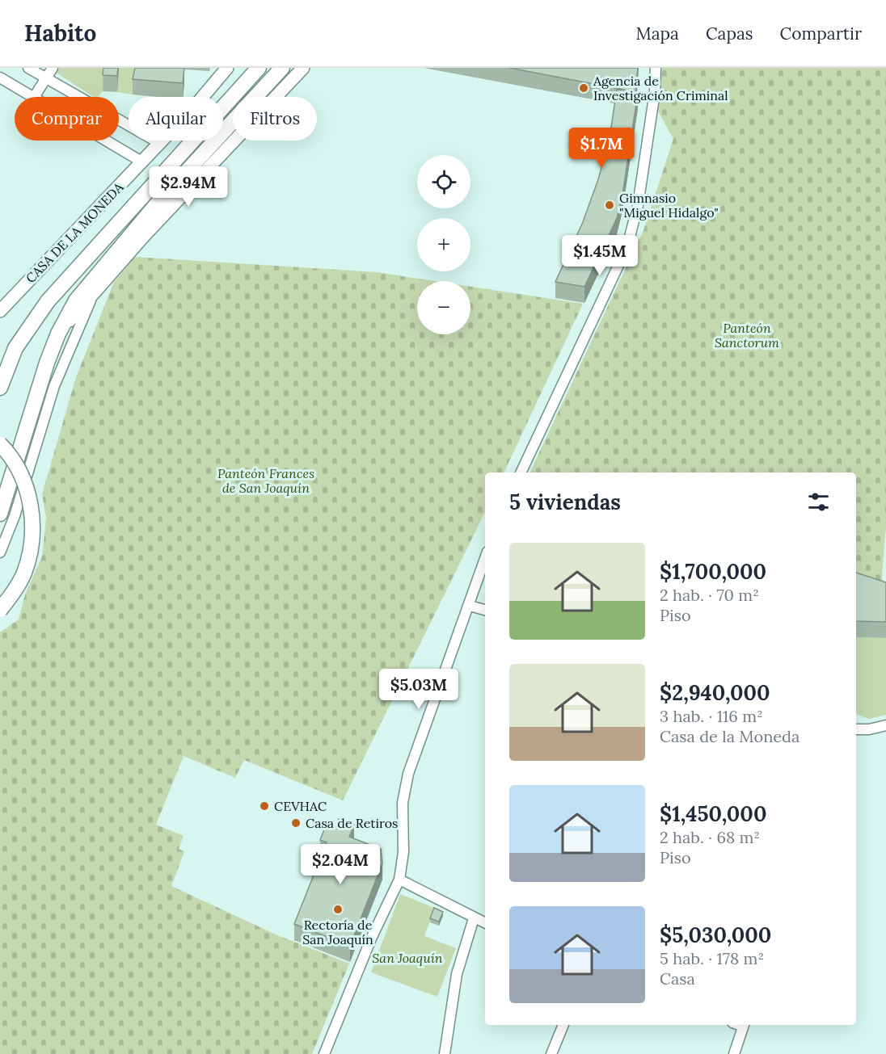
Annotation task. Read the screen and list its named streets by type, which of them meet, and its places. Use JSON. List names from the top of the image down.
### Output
{
  "streets": {
    "main road": ["CASA DE LA MONEDA"]
  },
  "parks": ["Panteón Sanctorum", "Panteón Frances de San Joaquín", "San Joaquín"],
  "places": [
    "Agencia de Investigación Criminal",
    "Gimnasio \"Miguel Hidalgo\"",
    "CEVHAC",
    "Casa de Retiros",
    "Rectoría de San Joaquín"
  ],
  "page": {
    "header": "Habito",
    "nav": ["Mapa", "Capas", "Compartir"],
    "chip": ["Comprar", "Alquilar", "Filtros"],
    "price": [
      "$1.7M",
      "$2.94M",
      "$1.45M",
      "$5.03M",
      "$2.04M"
    ],
    "map_buttons": ["+", "−"],
    "heading": "5 viviendas",
    "list": [
      {
        "name": "$1,700,000",
        "note": "2 hab. · 70 m² · Piso"
      },
      {
        "name": "$2,940,000",
        "note": "3 hab. · 116 m² · Casa de la Moneda"
      },
      {
        "name": "$1,450,000",
        "note": "2 hab. · 68 m² · Piso"
      },
      {
        "name": "$5,030,000",
        "note": "5 hab. · 178 m² · Casa"
      }
    ]
  }
}
